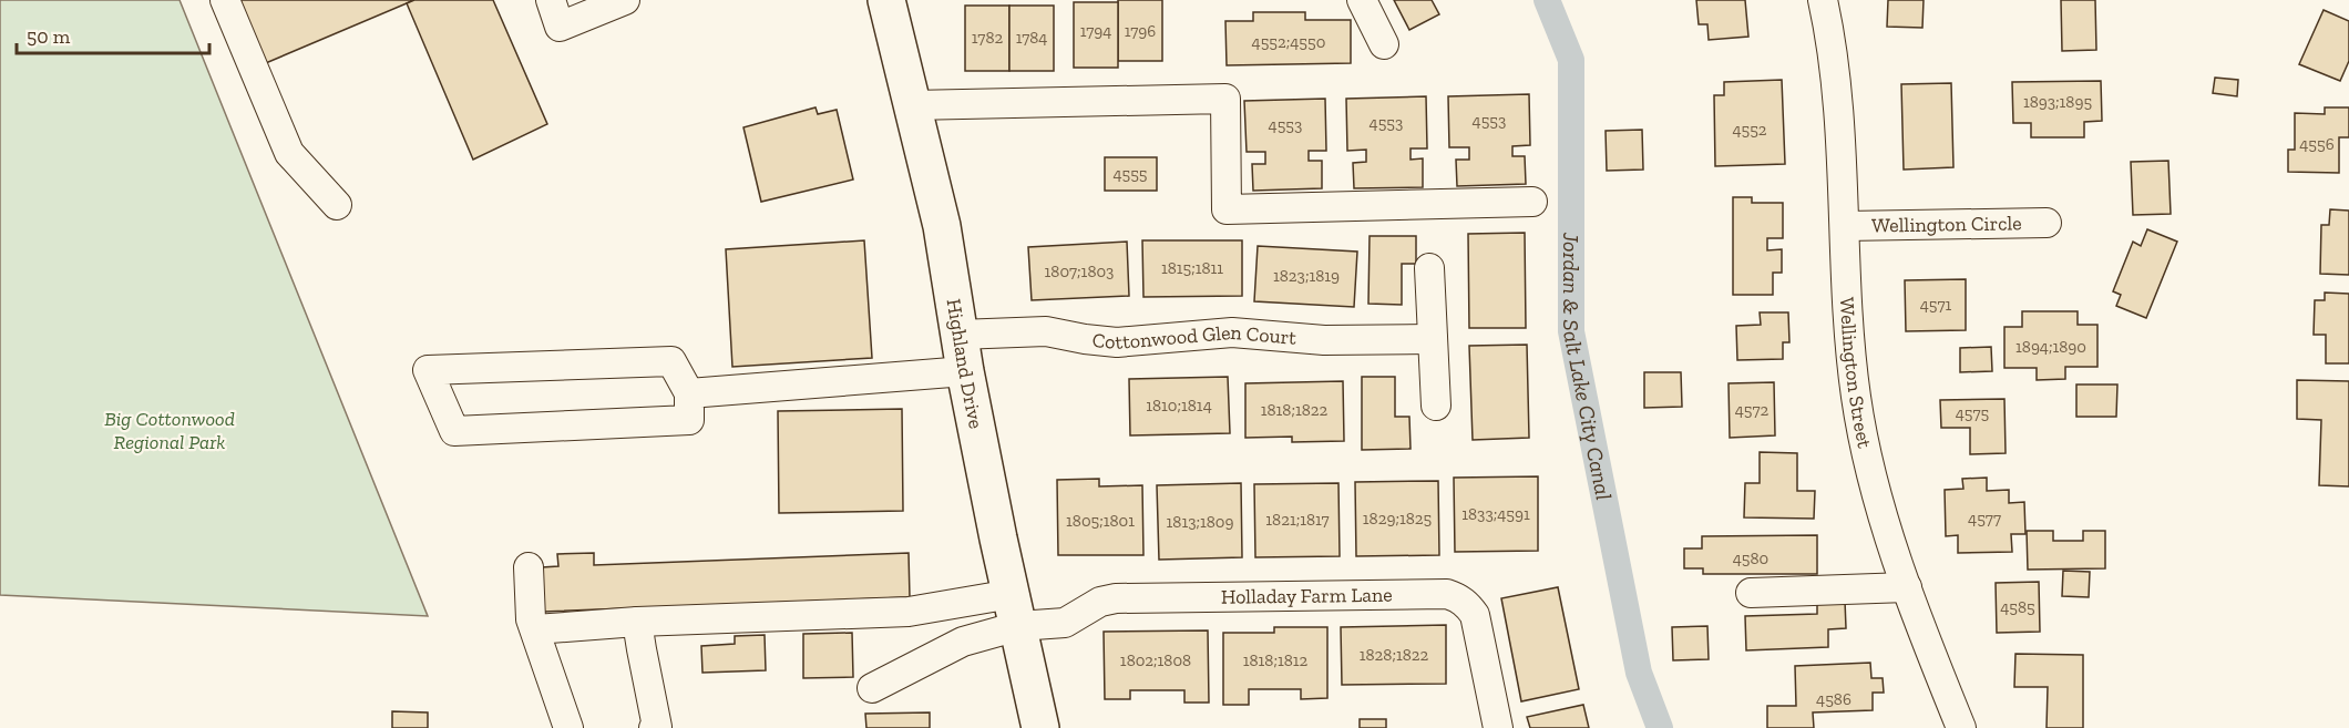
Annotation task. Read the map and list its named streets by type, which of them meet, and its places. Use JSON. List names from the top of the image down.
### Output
{
  "streets": {
    "main road": ["Highland Drive"],
    "street": [
      "Wellington Circle",
      "Cottonwood Glen Court",
      "Wellington Street",
      "Holladay Farm Lane"
    ]
  },
  "crossings": [
    ["Wellington Circle", "Wellington Street"],
    ["Cottonwood Glen Court", "Highland Drive"],
    ["Highland Drive", "Holladay Farm Lane"]
  ],
  "water": ["Jordan & Salt Lake City Canal"],
  "parks": ["Big Cottonwood Regional Park"],
  "house_numbers": [
    "1794",
    "1796",
    "1782",
    "1784",
    "4552;4550",
    "1893;1895",
    "4553",
    "4553",
    "4553",
    "4552",
    "4556",
    "4555",
    "1815;1811",
    "1807;1803",
    "1823;1819",
    "4571",
    "1894;1890",
    "1810;1814",
    "1818;1822",
    "4572",
    "4575",
    "1833;4591",
    "1829;1825",
    "4577",
    "1821;1817",
    "1805;1801",
    "1813;1809",
    "4580",
    "4585",
    "1828;1822",
    "1802;1808",
    "1818;1812",
    "4586"
  ],
  "scale_bar": "50 m"
}
